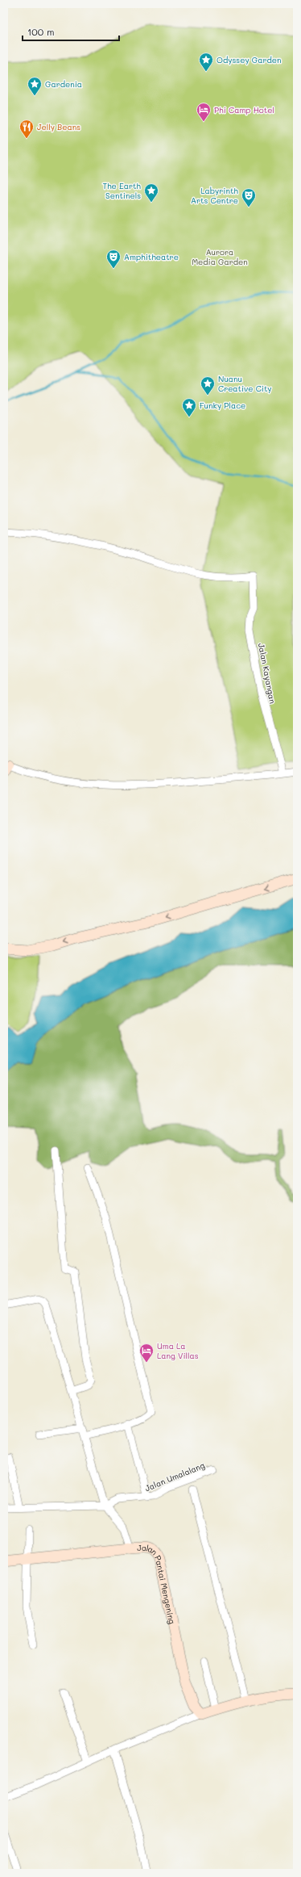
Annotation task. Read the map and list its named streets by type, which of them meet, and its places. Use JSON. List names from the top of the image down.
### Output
{
  "streets": {
    "street": ["Jalan Kayangan", "Jalan Umalalang", "Jalan Pantai Mengening"]
  },
  "parks": ["Aurora Media Garden"],
  "places": {
    "place": [
      "Odyssey Garden",
      "Gardenia",
      "The Earth Sentinels",
      "Nuanu Creative City",
      "Funky Place"
    ],
    "hotel": ["Phi Camp Hotel", "Uma La Lang Villas"],
    "restaurant": ["Jelly Beans"],
    "theatre": ["Labyrinth Arts Centre", "Amphitheatre"]
  },
  "scale_bar": "100 m"
}
